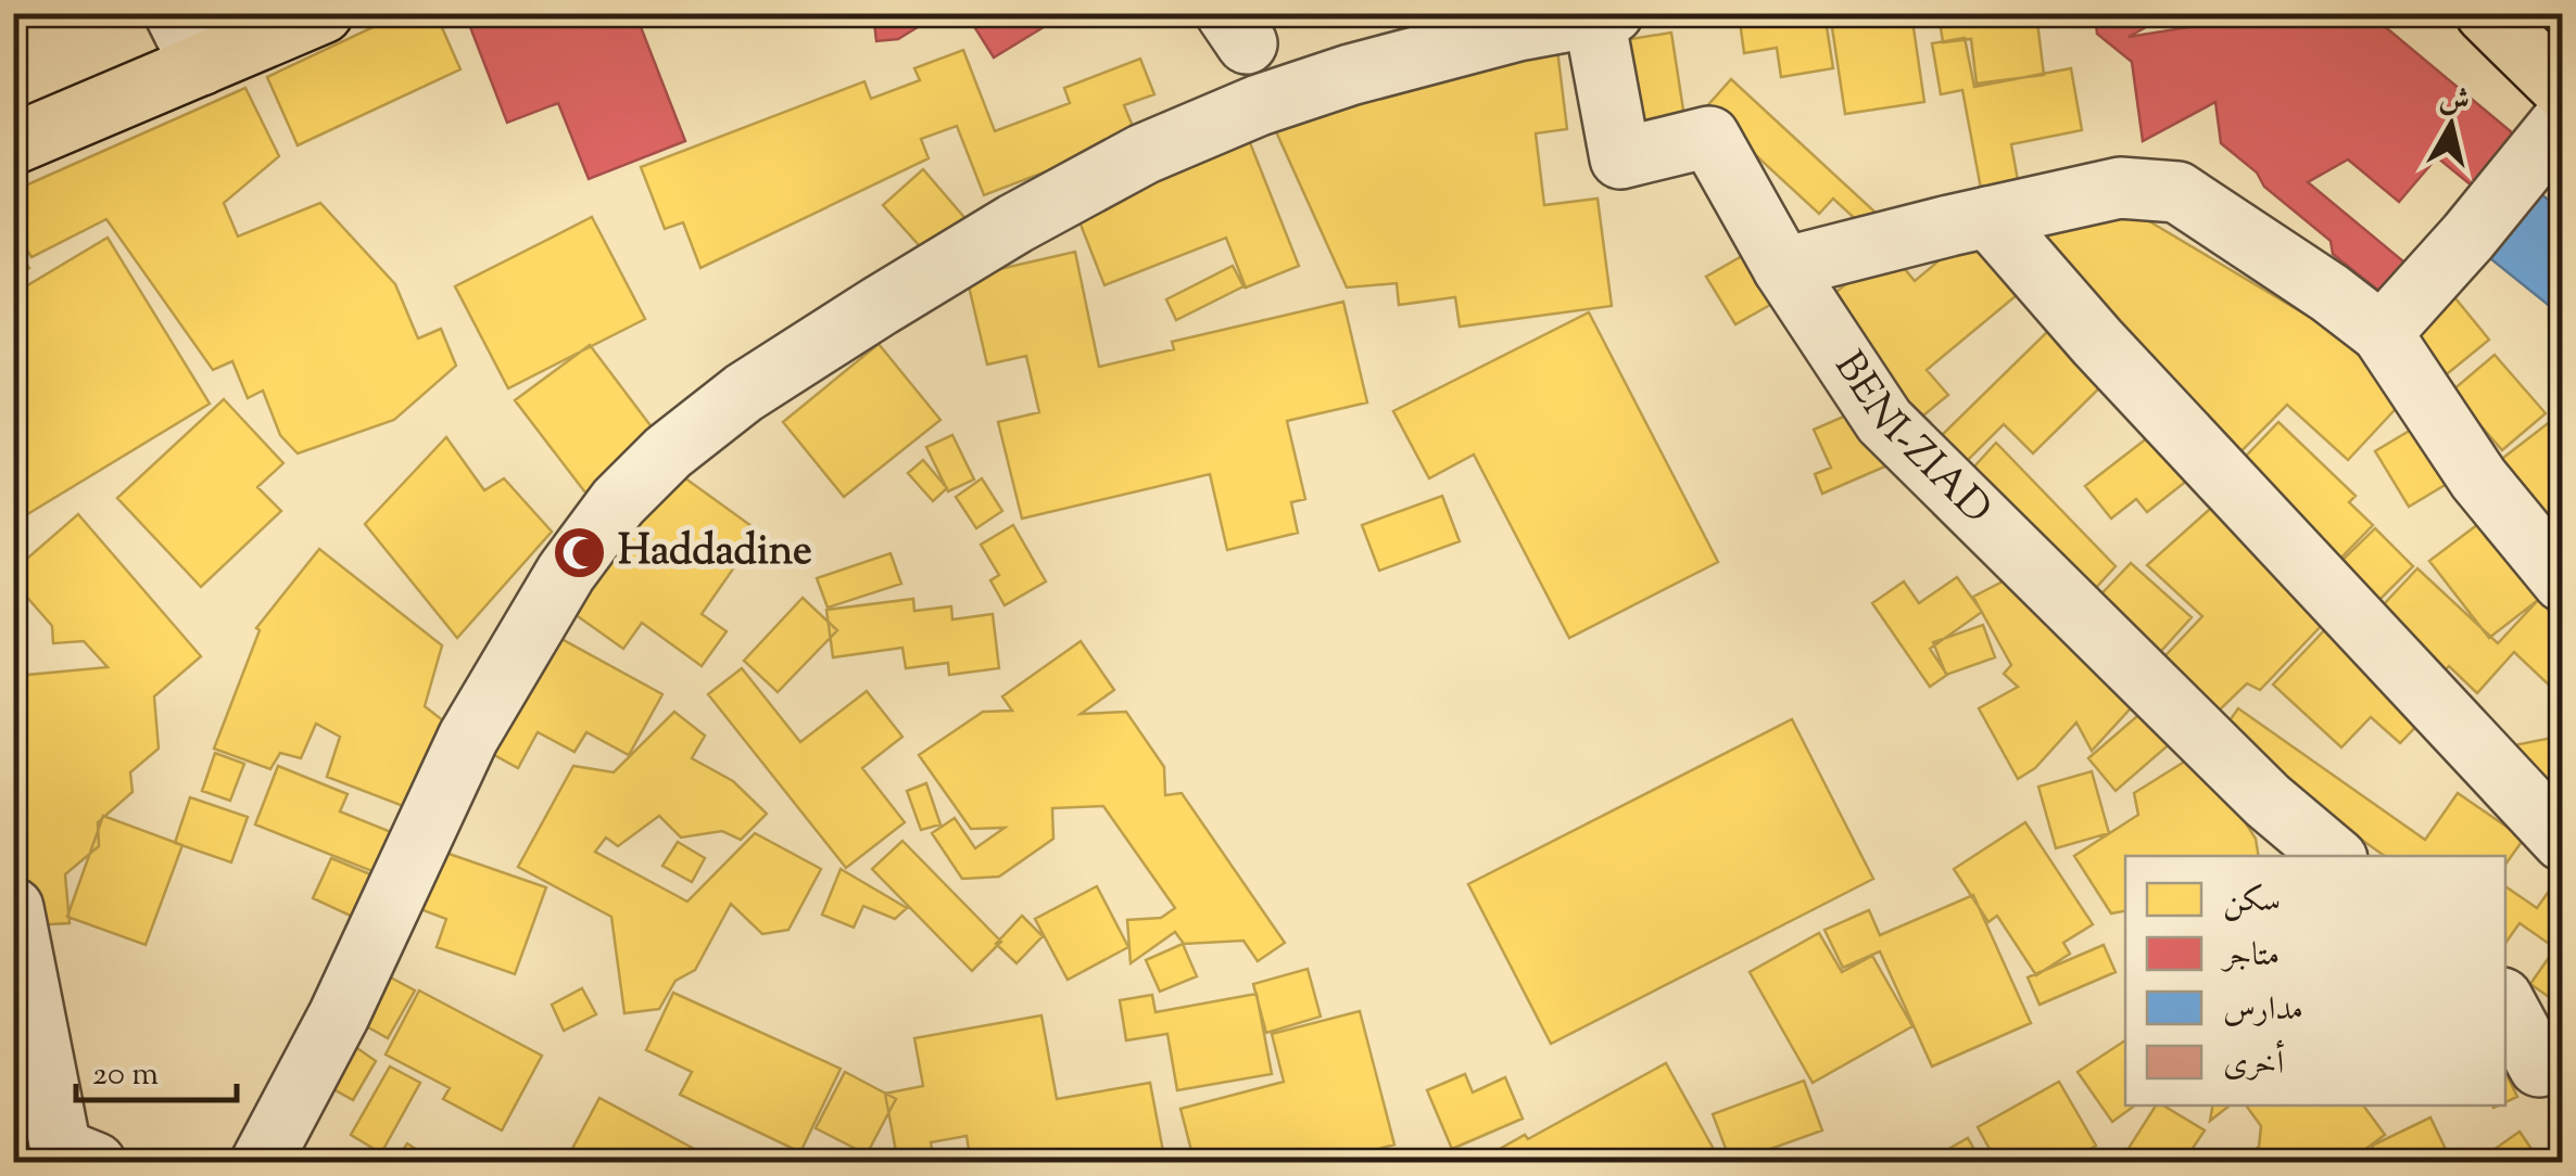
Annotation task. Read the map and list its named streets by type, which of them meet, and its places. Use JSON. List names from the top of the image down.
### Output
{
  "streets": {
    "street": ["BENI-ZIAD"]
  },
  "places": {
    "mosque": ["Haddadine"]
  },
  "legend": [
    "سكن",
    "متاجر",
    "مدارس",
    "أخرى"
  ],
  "scale_bar": "20 m",
  "north": "top"
}
